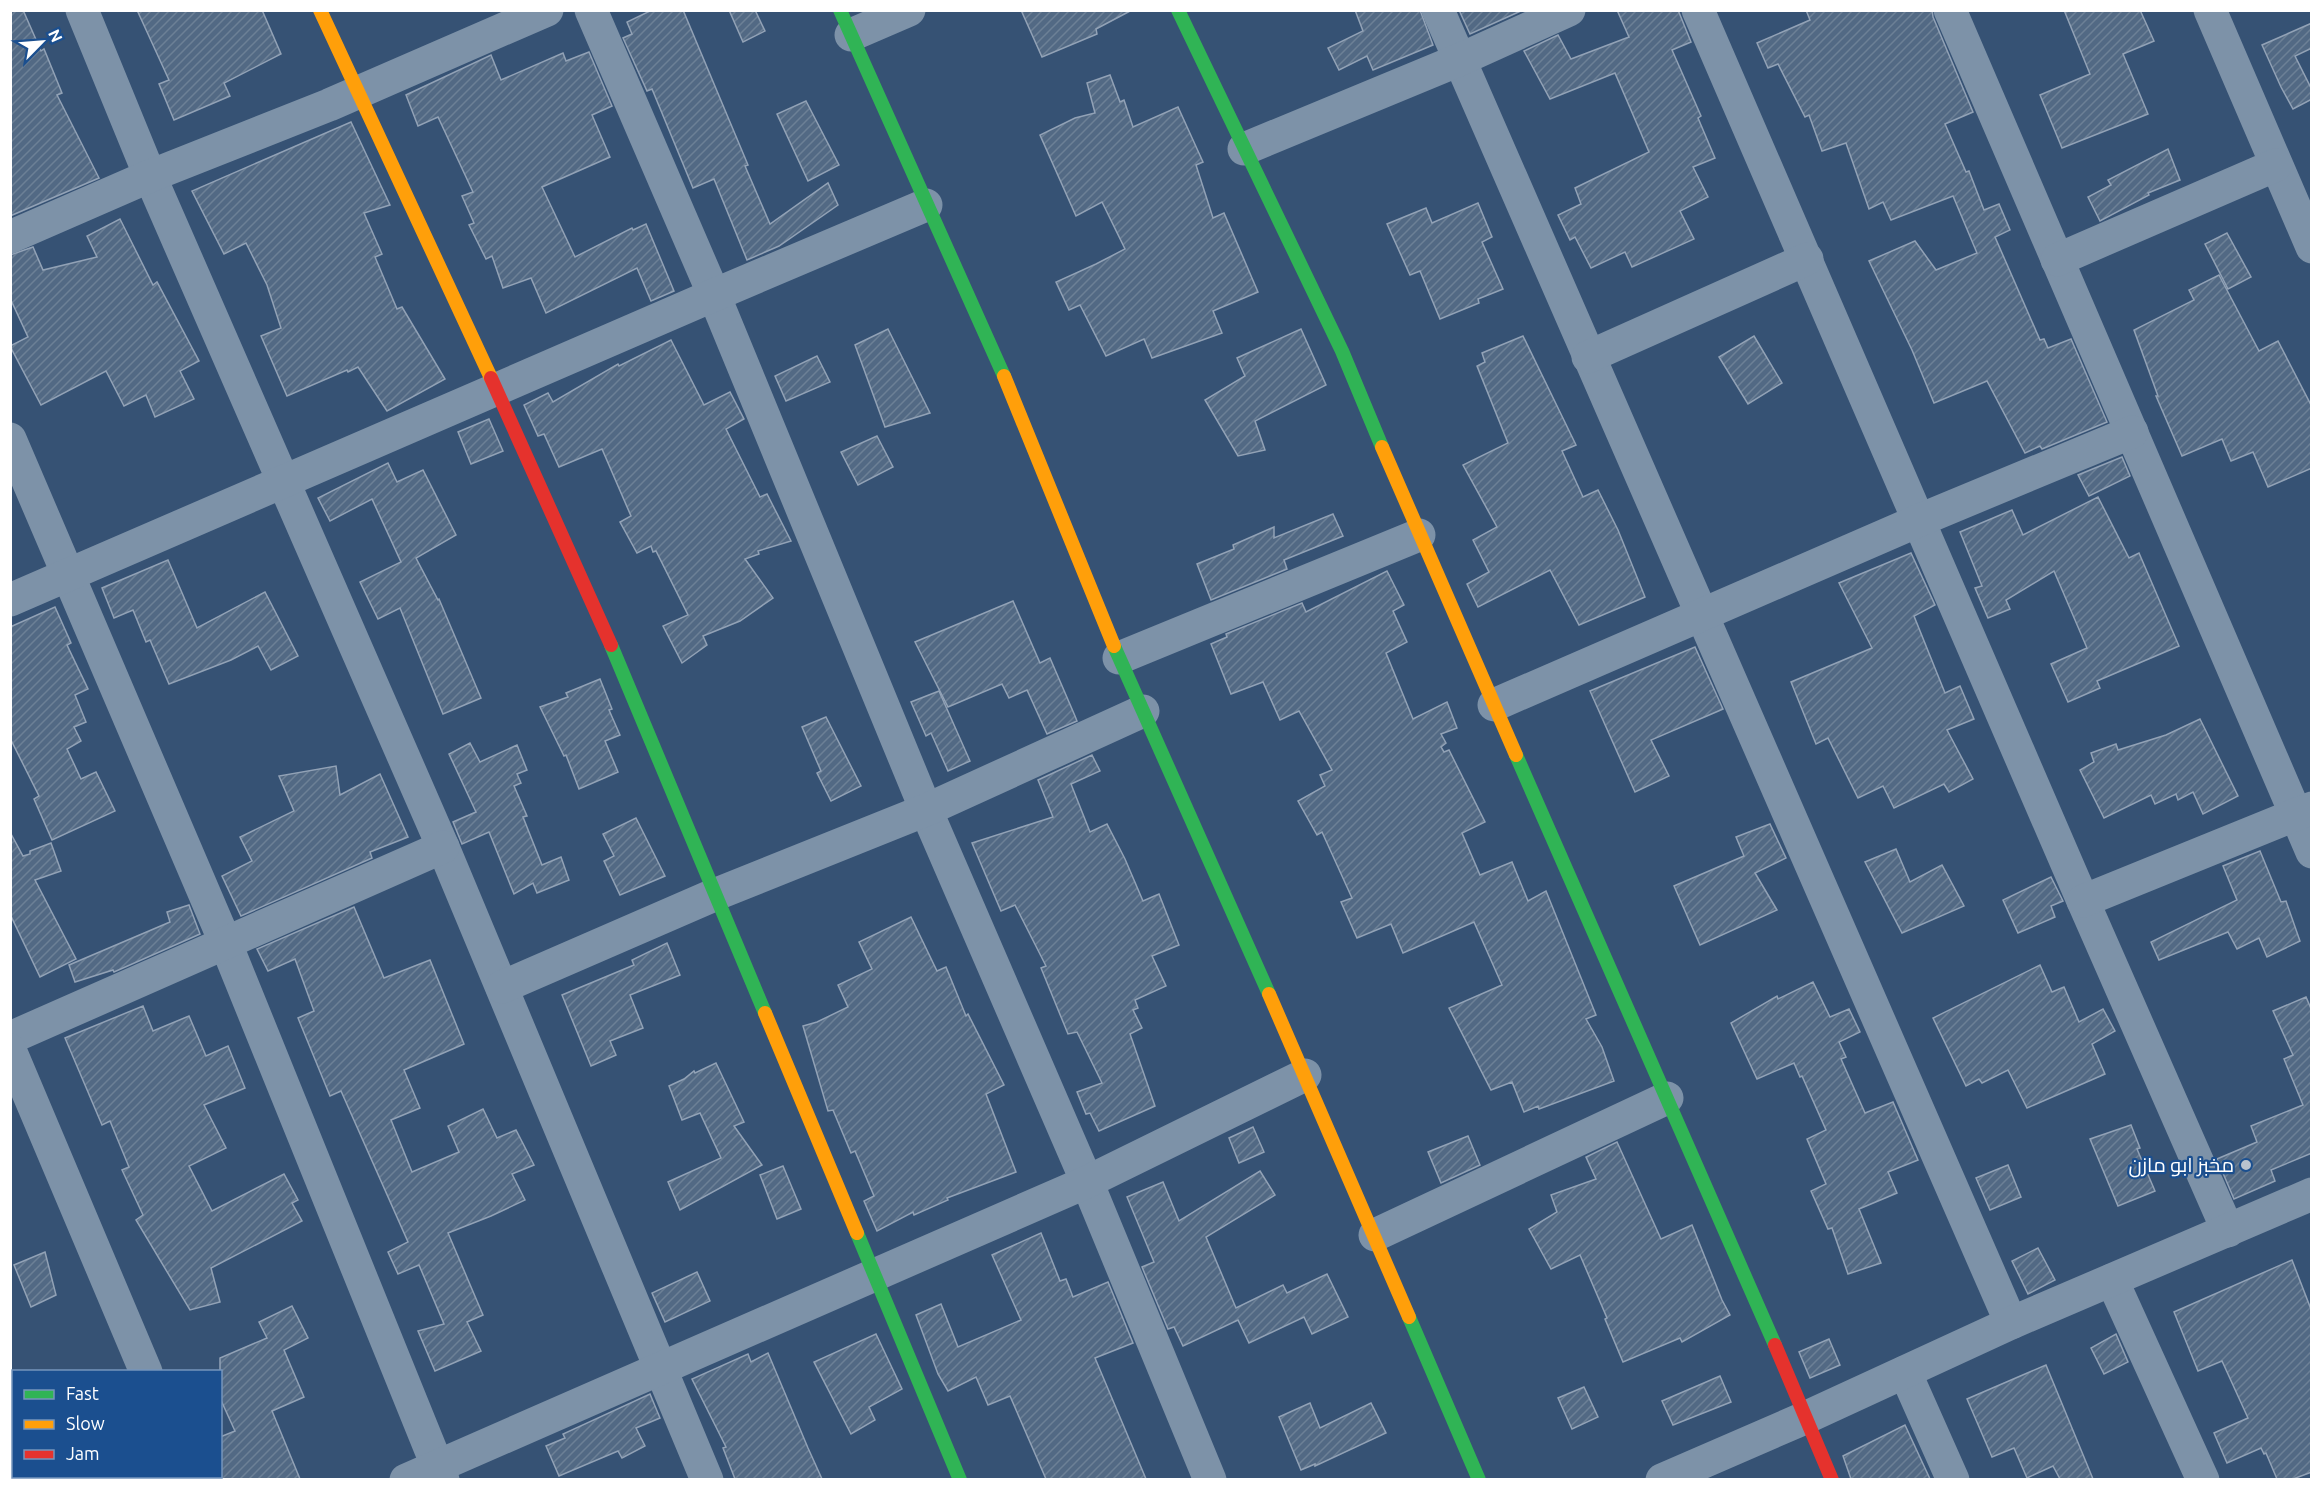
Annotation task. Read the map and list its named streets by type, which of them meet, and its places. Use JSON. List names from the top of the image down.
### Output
{
  "places": ["مخبز ابو مازن"],
  "legend": ["Fast", "Slow", "Jam"],
  "north": "top right"
}
